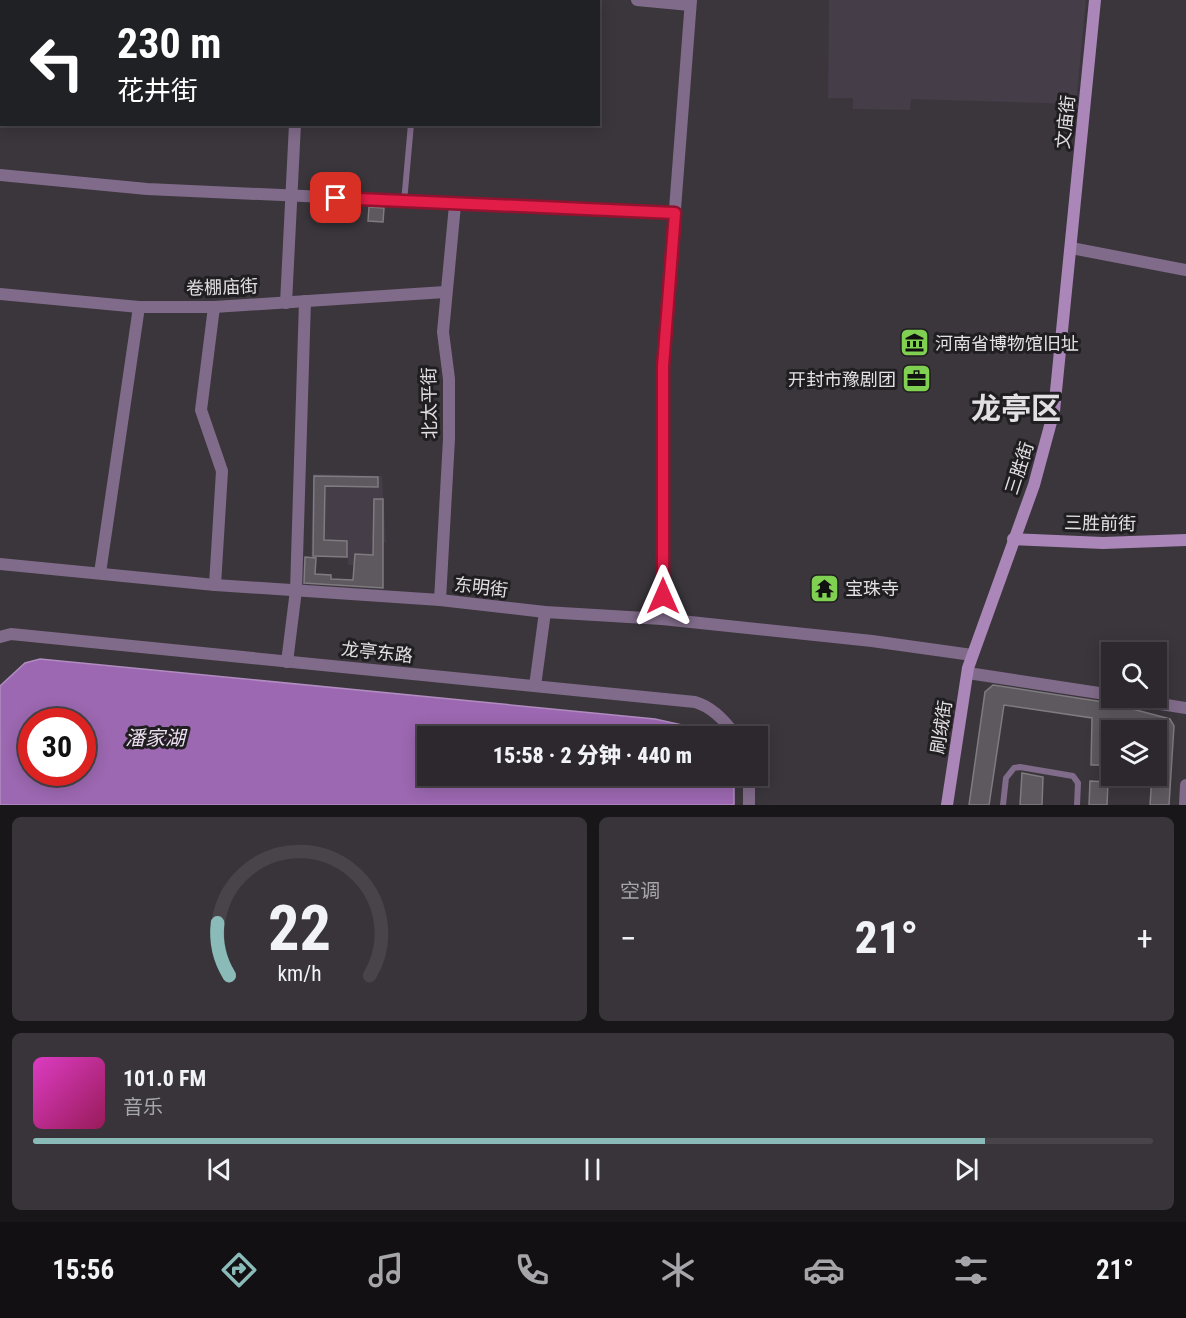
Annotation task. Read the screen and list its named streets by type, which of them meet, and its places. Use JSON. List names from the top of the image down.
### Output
{
  "streets": {
    "street": [
      "文庙街",
      "卷棚庙街",
      "北太平街",
      "三胜街",
      "三胜前街",
      "东明街",
      "龙亭东路",
      "刷绒街"
    ]
  },
  "crossings": [
    ["文庙街", "三胜街"],
    ["卷棚庙街", "北太平街"],
    ["北太平街", "东明街"],
    ["三胜街", "三胜前街"],
    ["三胜街", "东明街"],
    ["三胜街", "刷绒街"],
    ["东明街", "刷绒街"]
  ],
  "districts": ["龙亭区"],
  "water": ["潘家湖"],
  "places": {
    "museum": ["河南省博物馆旧址"],
    "office": ["开封市豫剧团"],
    "temple": ["宝珠寺"]
  },
  "page": {
    "turn": ["230 m", "花井街"],
    "limit": "30",
    "trip": "15:58 · 2 分钟 · 440 m",
    "tile": "空调",
    "heat": ["−", "21°", "+"],
    "song": ["101.0 FM", "音乐"],
    "tabs": ["15:56", "21°"],
    "gauge": ["22", "km/h"]
  }
}
